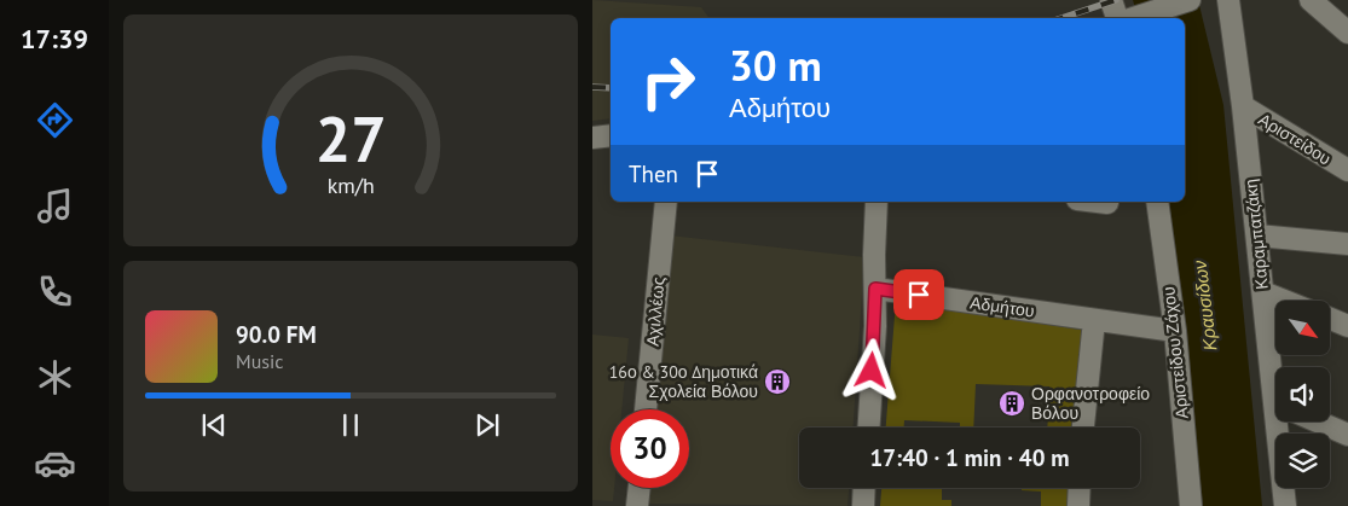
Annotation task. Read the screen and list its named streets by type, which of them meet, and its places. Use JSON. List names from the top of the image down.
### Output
{
  "streets": {
    "street": [
      "Αριστείδου",
      "Καραμπατζάκη",
      "Αδμήτου",
      "Αχιλλέως",
      "Αριστείδου Ζάχου"
    ]
  },
  "crossings": [
    ["Αριστείδου", "Καραμπατζάκη"],
    ["Αδμήτου", "Αριστείδου Ζάχου"]
  ],
  "water": ["Κραυσίδων"],
  "places": {
    "building": ["16ο & 30ο Δημοτικά Σχολεία Βόλου", "Ορφανοτροφείο Βόλου"]
  },
  "north": "bottom right",
  "page": {
    "tabs": "17:39",
    "turn": ["30 m", "Αδμήτου"],
    "then": "Then",
    "song": ["90.0 FM", "Music"],
    "limit": "30",
    "trip": "17:40 · 1 min · 40 m",
    "gauge": ["27", "km/h"]
  }
}
